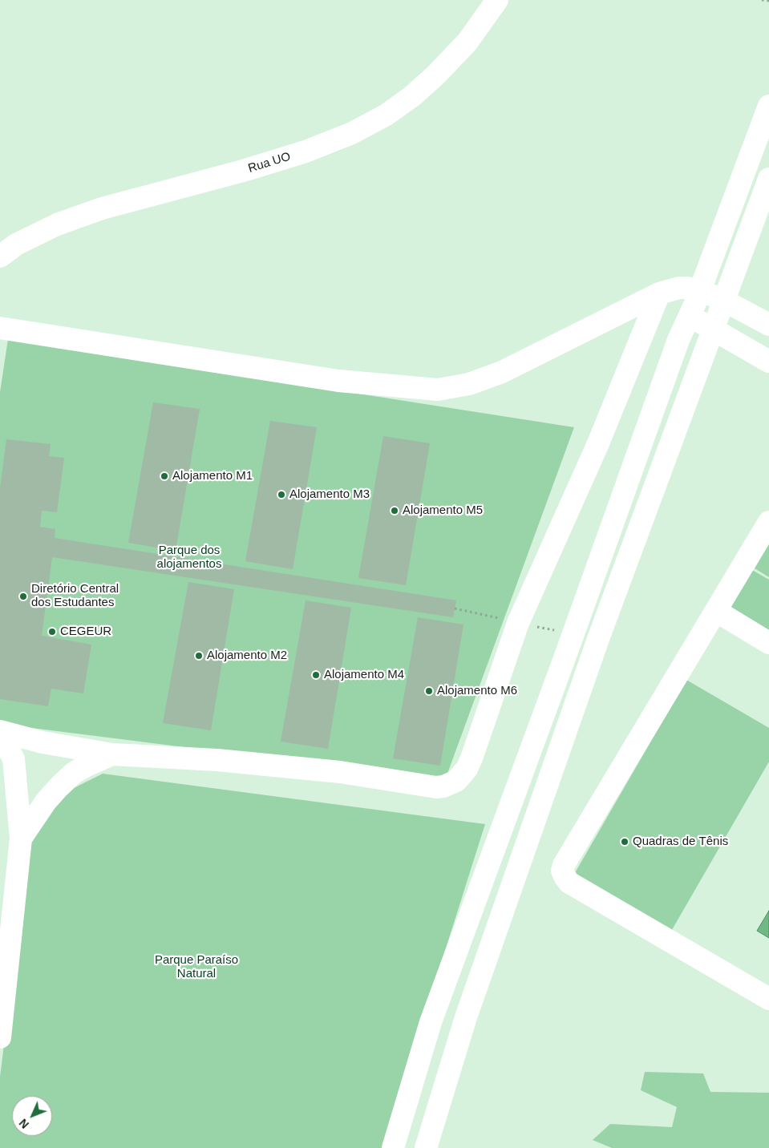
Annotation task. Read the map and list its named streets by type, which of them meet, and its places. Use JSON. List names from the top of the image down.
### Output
{
  "streets": {
    "street": ["Rua UO"]
  },
  "parks": ["Parque dos alojamentos", "Parque Paraíso Natural"],
  "places": [
    "Alojamento M1",
    "Alojamento M3",
    "Alojamento M5",
    "Diretório Central dos Estudantes",
    "CEGEUR",
    "Alojamento M2",
    "Alojamento M4",
    "Alojamento M6",
    "Quadras de Tênis"
  ],
  "north": "bottom left"
}
